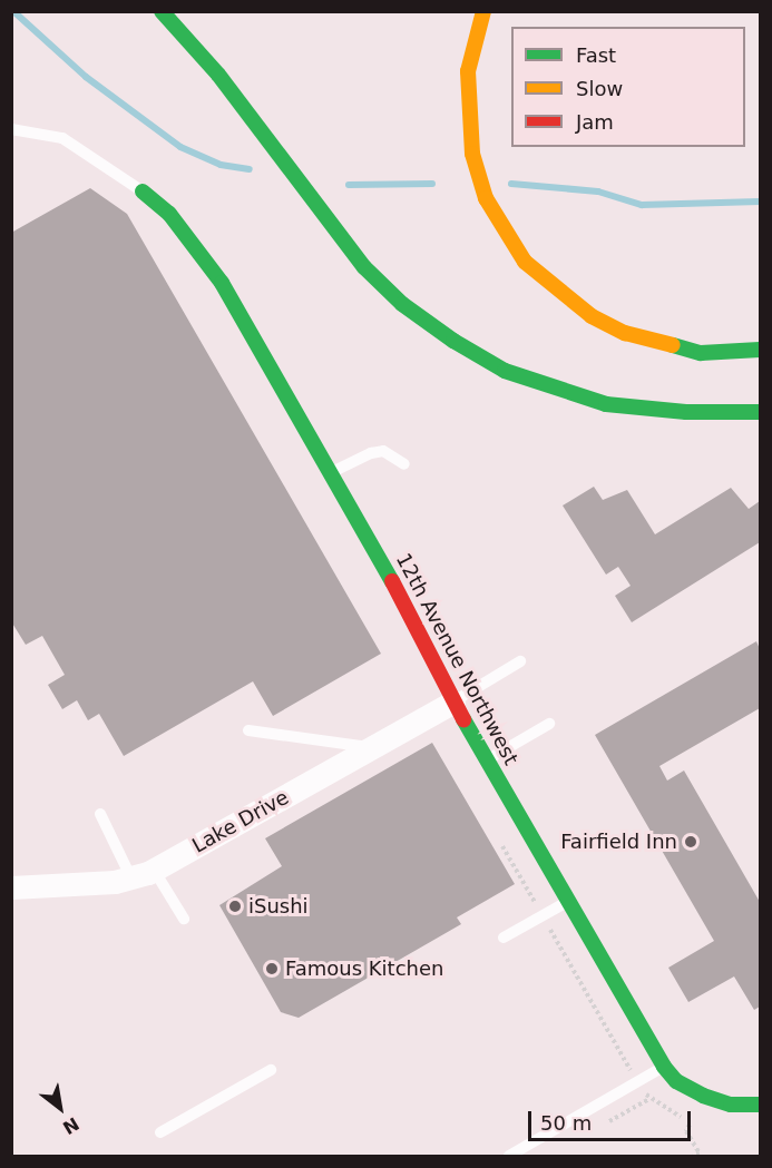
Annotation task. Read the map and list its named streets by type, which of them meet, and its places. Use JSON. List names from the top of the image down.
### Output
{
  "streets": {
    "main road": ["12th Avenue Northwest"],
    "street": ["Lake Drive"]
  },
  "crossings": [
    ["12th Avenue Northwest", "Lake Drive"]
  ],
  "places": ["Fairfield Inn", "iSushi", "Famous Kitchen"],
  "legend": ["Fast", "Slow", "Jam"],
  "scale_bar": "50 m",
  "north": "bottom right"
}
